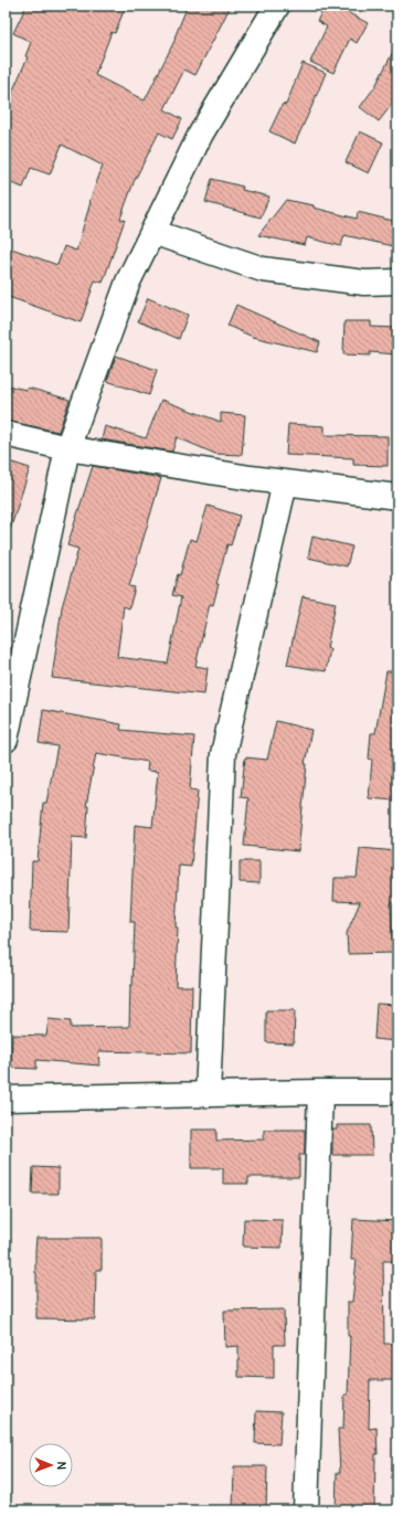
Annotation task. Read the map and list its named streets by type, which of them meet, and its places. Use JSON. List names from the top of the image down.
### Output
{
  "north": "right"
}
